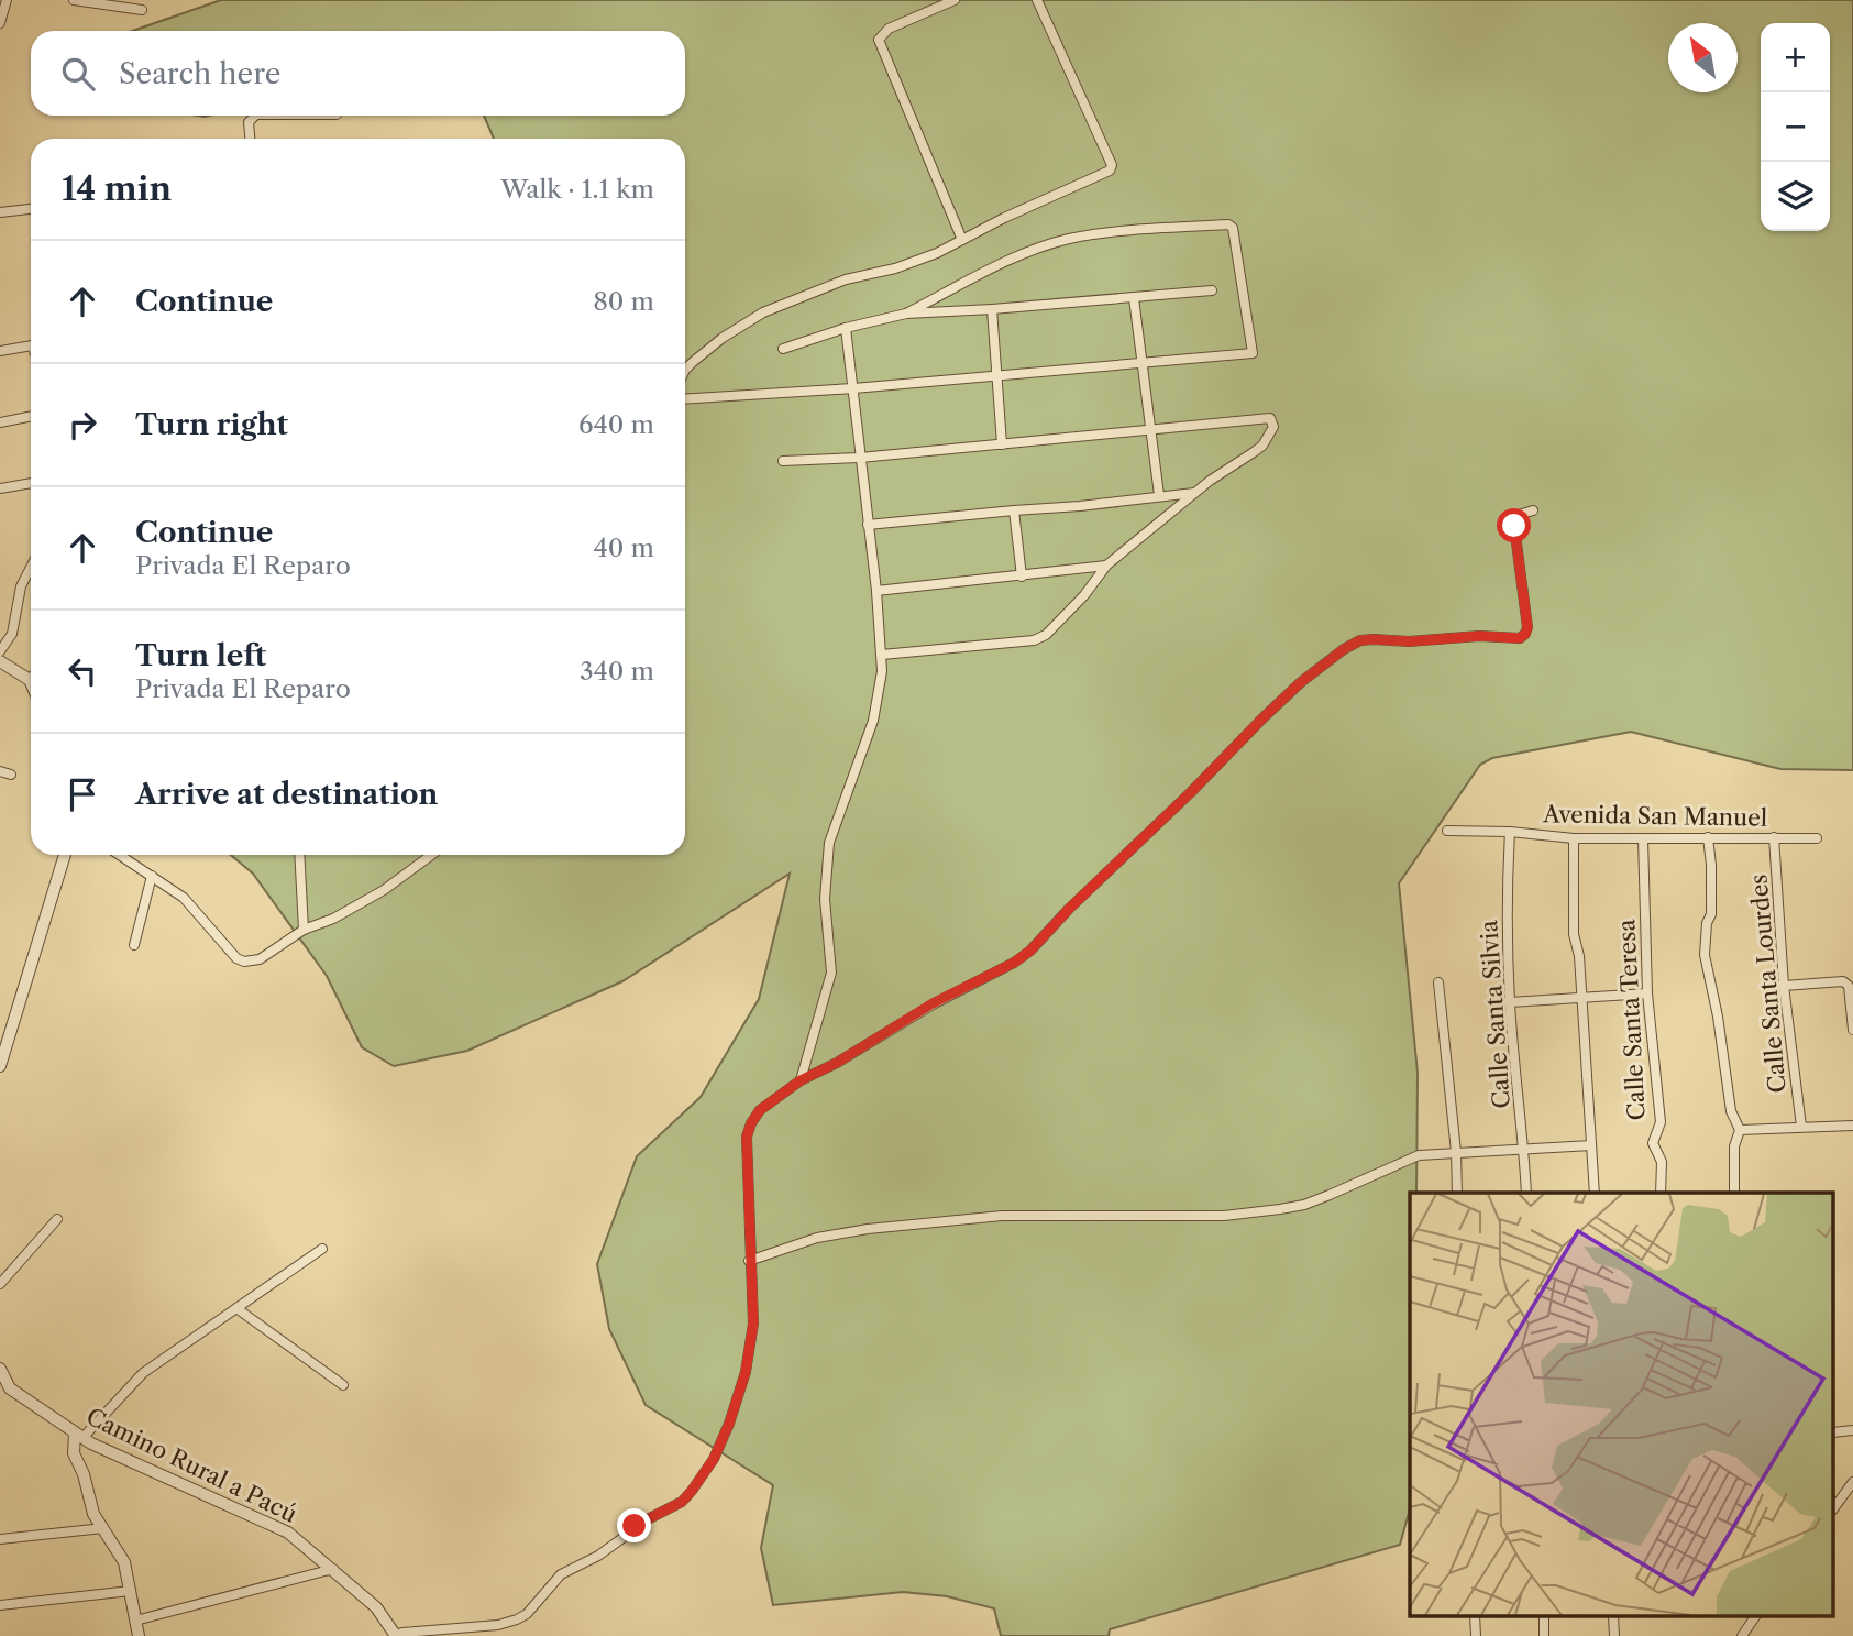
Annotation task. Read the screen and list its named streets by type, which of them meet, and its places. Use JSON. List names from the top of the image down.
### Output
{
  "streets": {
    "street": [
      "Avenida San Manuel",
      "Calle Santa Lourdes",
      "Calle Santa Silvia",
      "Calle Santa Teresa",
      "Camino Rural a Pacú"
    ]
  },
  "crossings": [
    ["Avenida San Manuel", "Calle Santa Lourdes"],
    ["Avenida San Manuel", "Calle Santa Silvia"],
    ["Avenida San Manuel", "Calle Santa Teresa"]
  ],
  "north": "top left",
  "page": {
    "map_buttons": ["+", "−"],
    "search": "Search here",
    "heading": ["14 min", "Walk · 1.1 km"],
    "list": [
      ["Continue", "80 m"],
      ["Turn right", "640 m"],
      ["Continue", "Privada El Reparo", "40 m"],
      ["Turn left", "Privada El Reparo", "340 m"],
      "Arrive at destination"
    ]
  }
}
